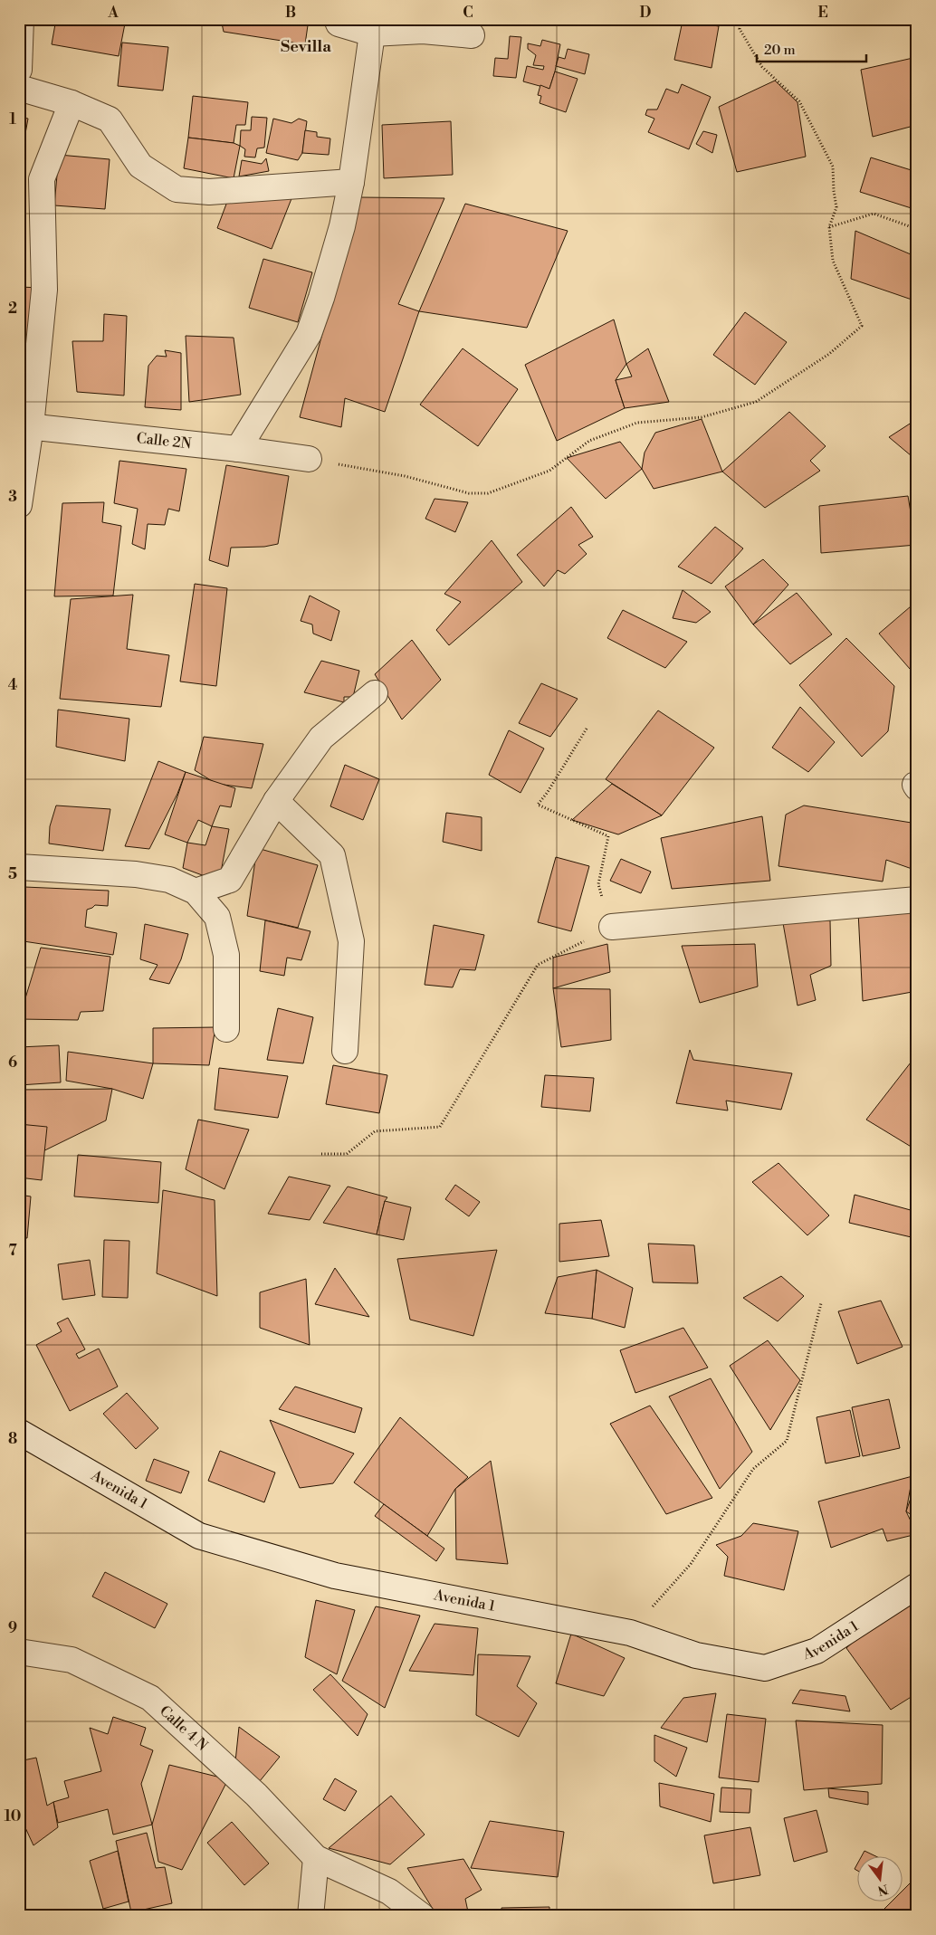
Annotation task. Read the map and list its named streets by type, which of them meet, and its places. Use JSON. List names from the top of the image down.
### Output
{
  "streets": {
    "street": ["Calle 2N", "Avenida 1", "Calle 4 N"]
  },
  "districts": ["Sevilla"],
  "scale_bar": "20 m",
  "north": "bottom",
  "grid": {
    "columns": [
      "A",
      "B",
      "C",
      "D",
      "E"
    ],
    "rows": [
      "1",
      "2",
      "3",
      "4",
      "5",
      "6",
      "7",
      "8",
      "9",
      "10"
    ]
  }
}
